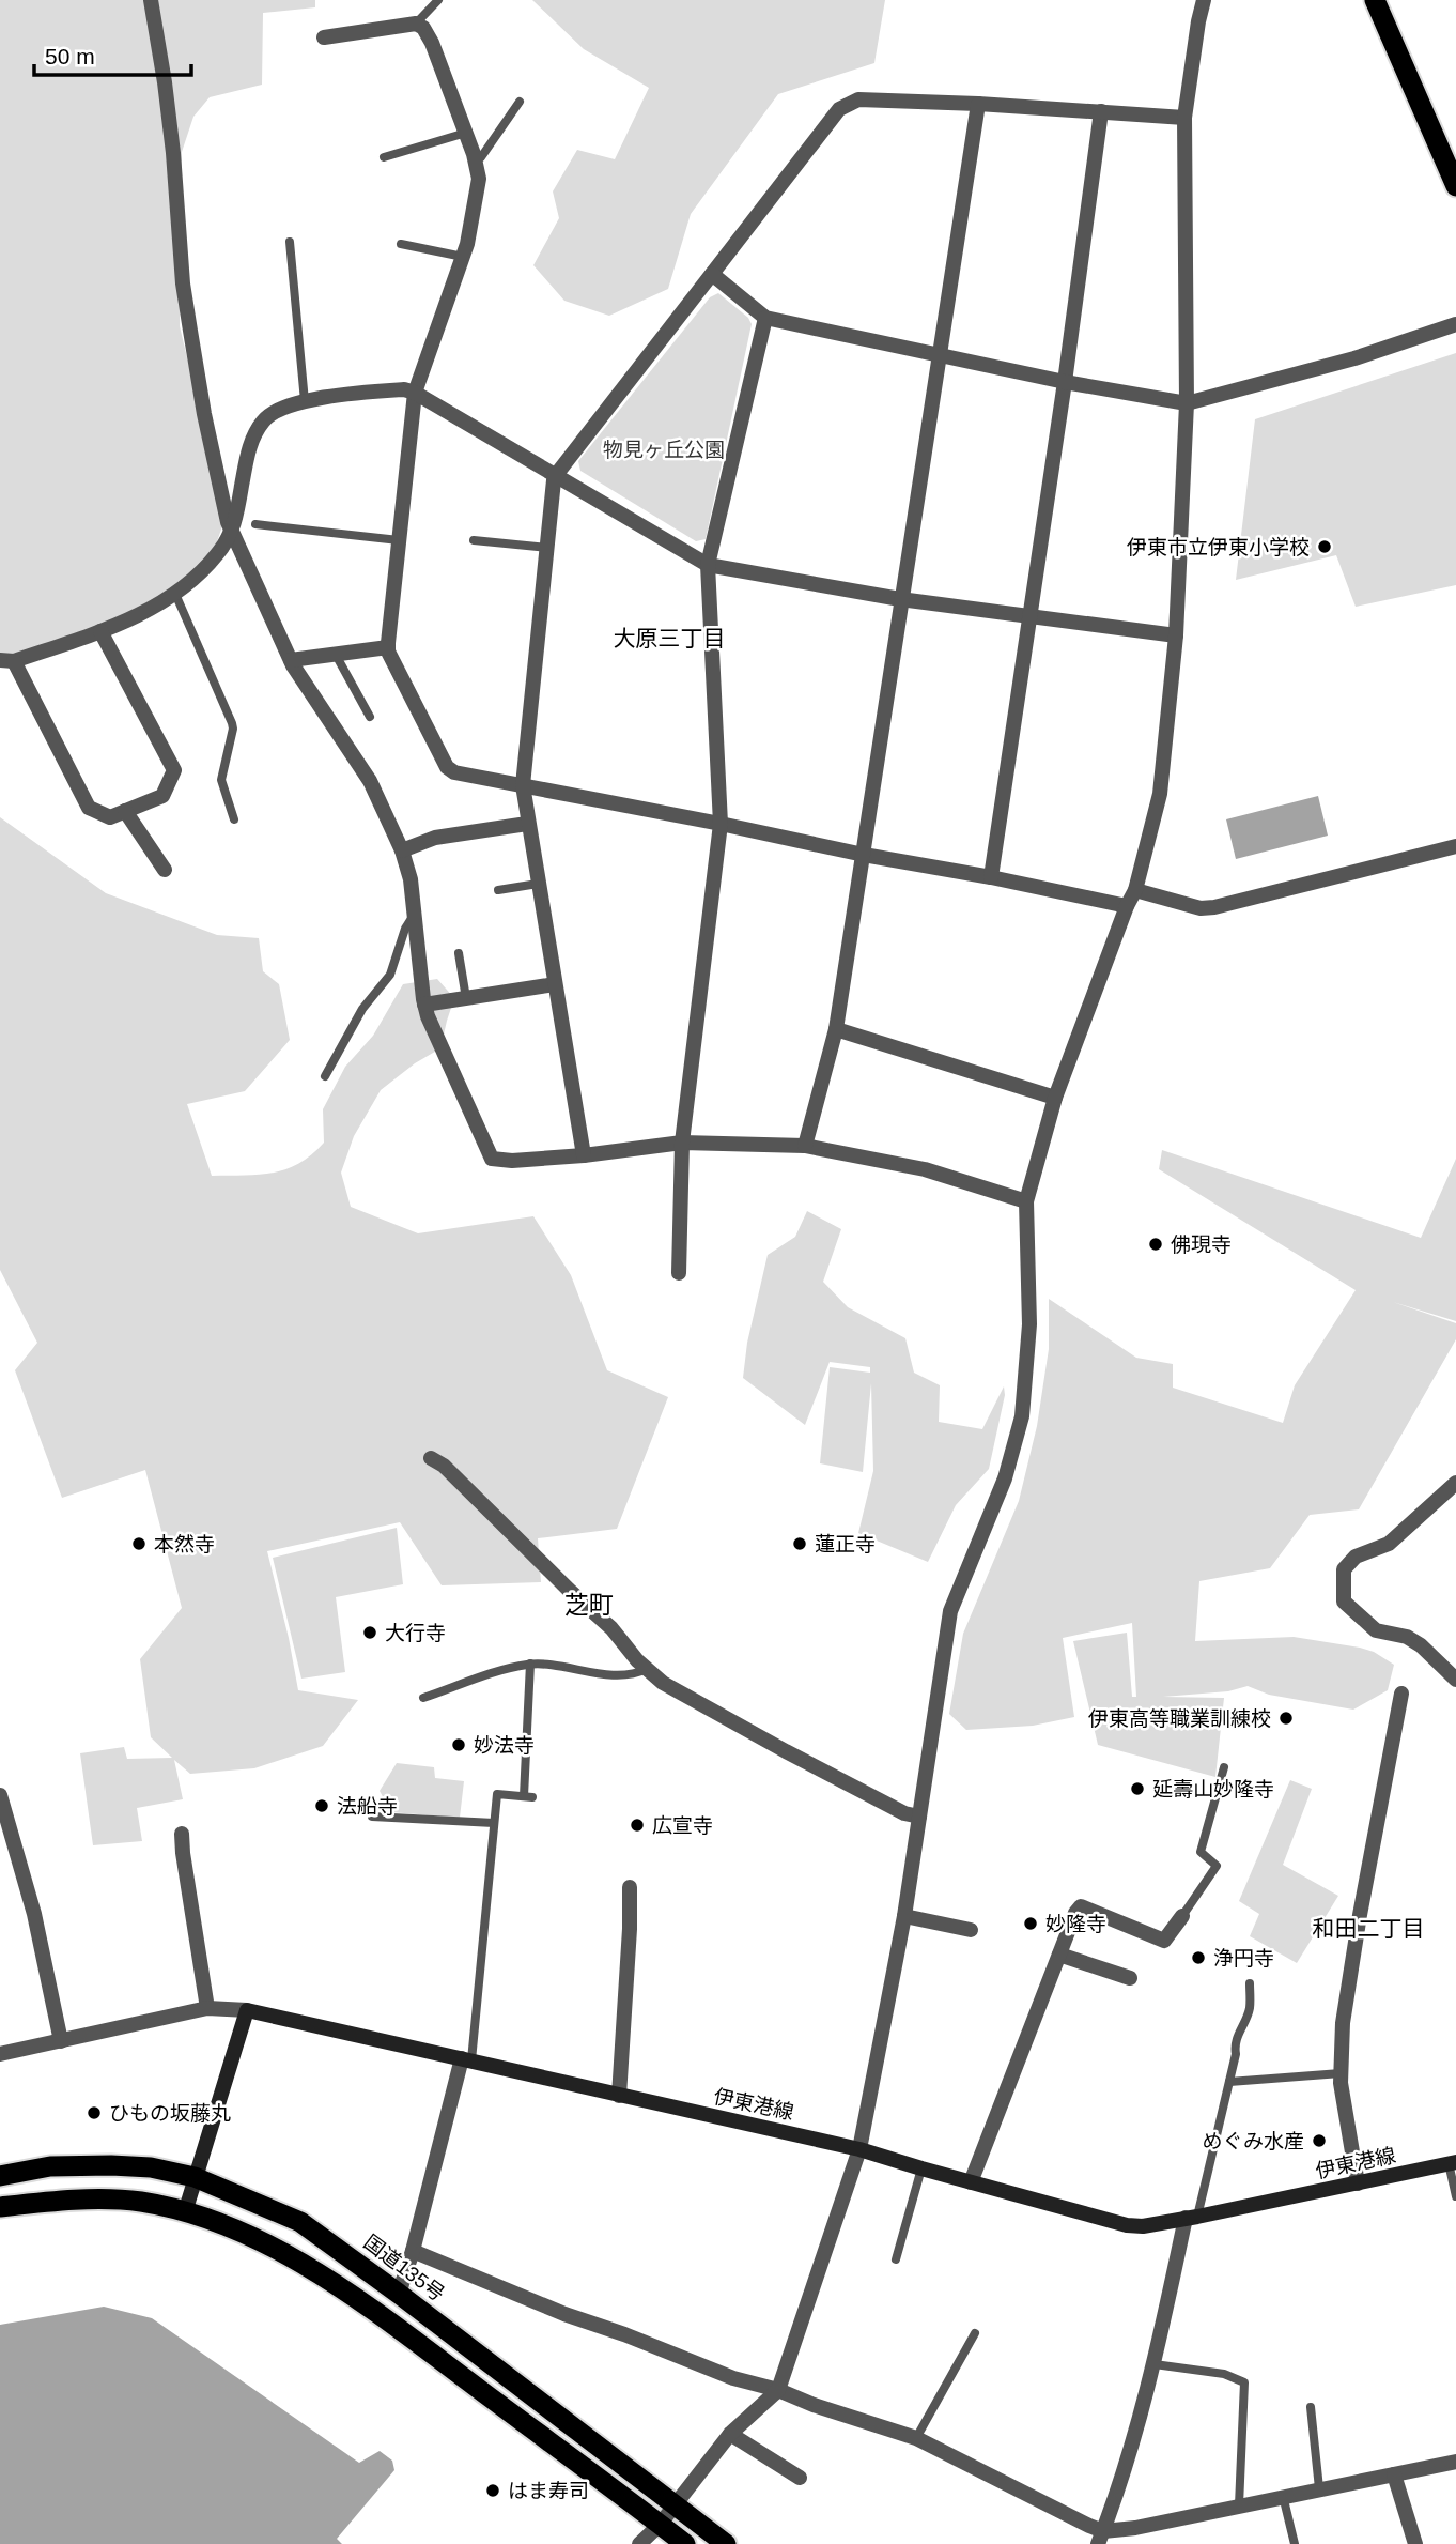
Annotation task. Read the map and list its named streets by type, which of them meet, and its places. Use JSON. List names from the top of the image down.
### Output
{
  "streets": {
    "highway": ["国道135号"],
    "main road": ["伊東港線"]
  },
  "districts": ["大原三丁目", "芝町", "和田二丁目"],
  "parks": ["物見ヶ丘公園"],
  "places": [
    "伊東市立伊東小学校",
    "佛現寺",
    "本然寺",
    "蓮正寺",
    "大行寺",
    "伊東高等職業訓練校",
    "妙法寺",
    "延壽山妙隆寺",
    "法船寺",
    "広宣寺",
    "妙隆寺",
    "浄円寺",
    "ひもの坂藤丸",
    "めぐみ水産",
    "はま寿司"
  ],
  "scale_bar": "50 m"
}
